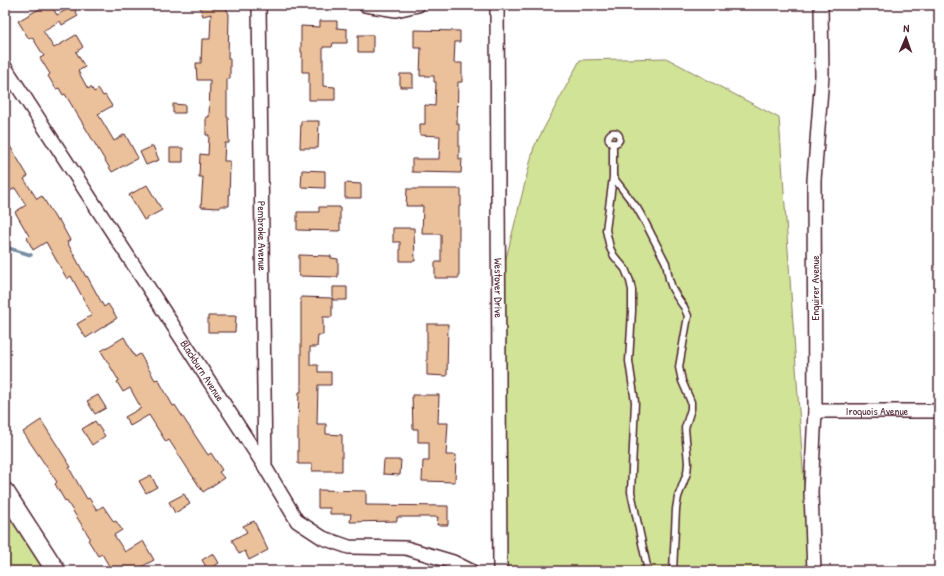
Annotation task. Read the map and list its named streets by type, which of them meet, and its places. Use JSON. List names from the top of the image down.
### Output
{
  "streets": {
    "street": [
      "Pembroke Avenue",
      "Westover Drive",
      "Enquirer Avenue",
      "Blackburn Avenue",
      "Iroquois Avenue"
    ]
  },
  "crossings": [
    ["Pembroke Avenue", "Blackburn Avenue"],
    ["Enquirer Avenue", "Iroquois Avenue"]
  ],
  "north": "top"
}
